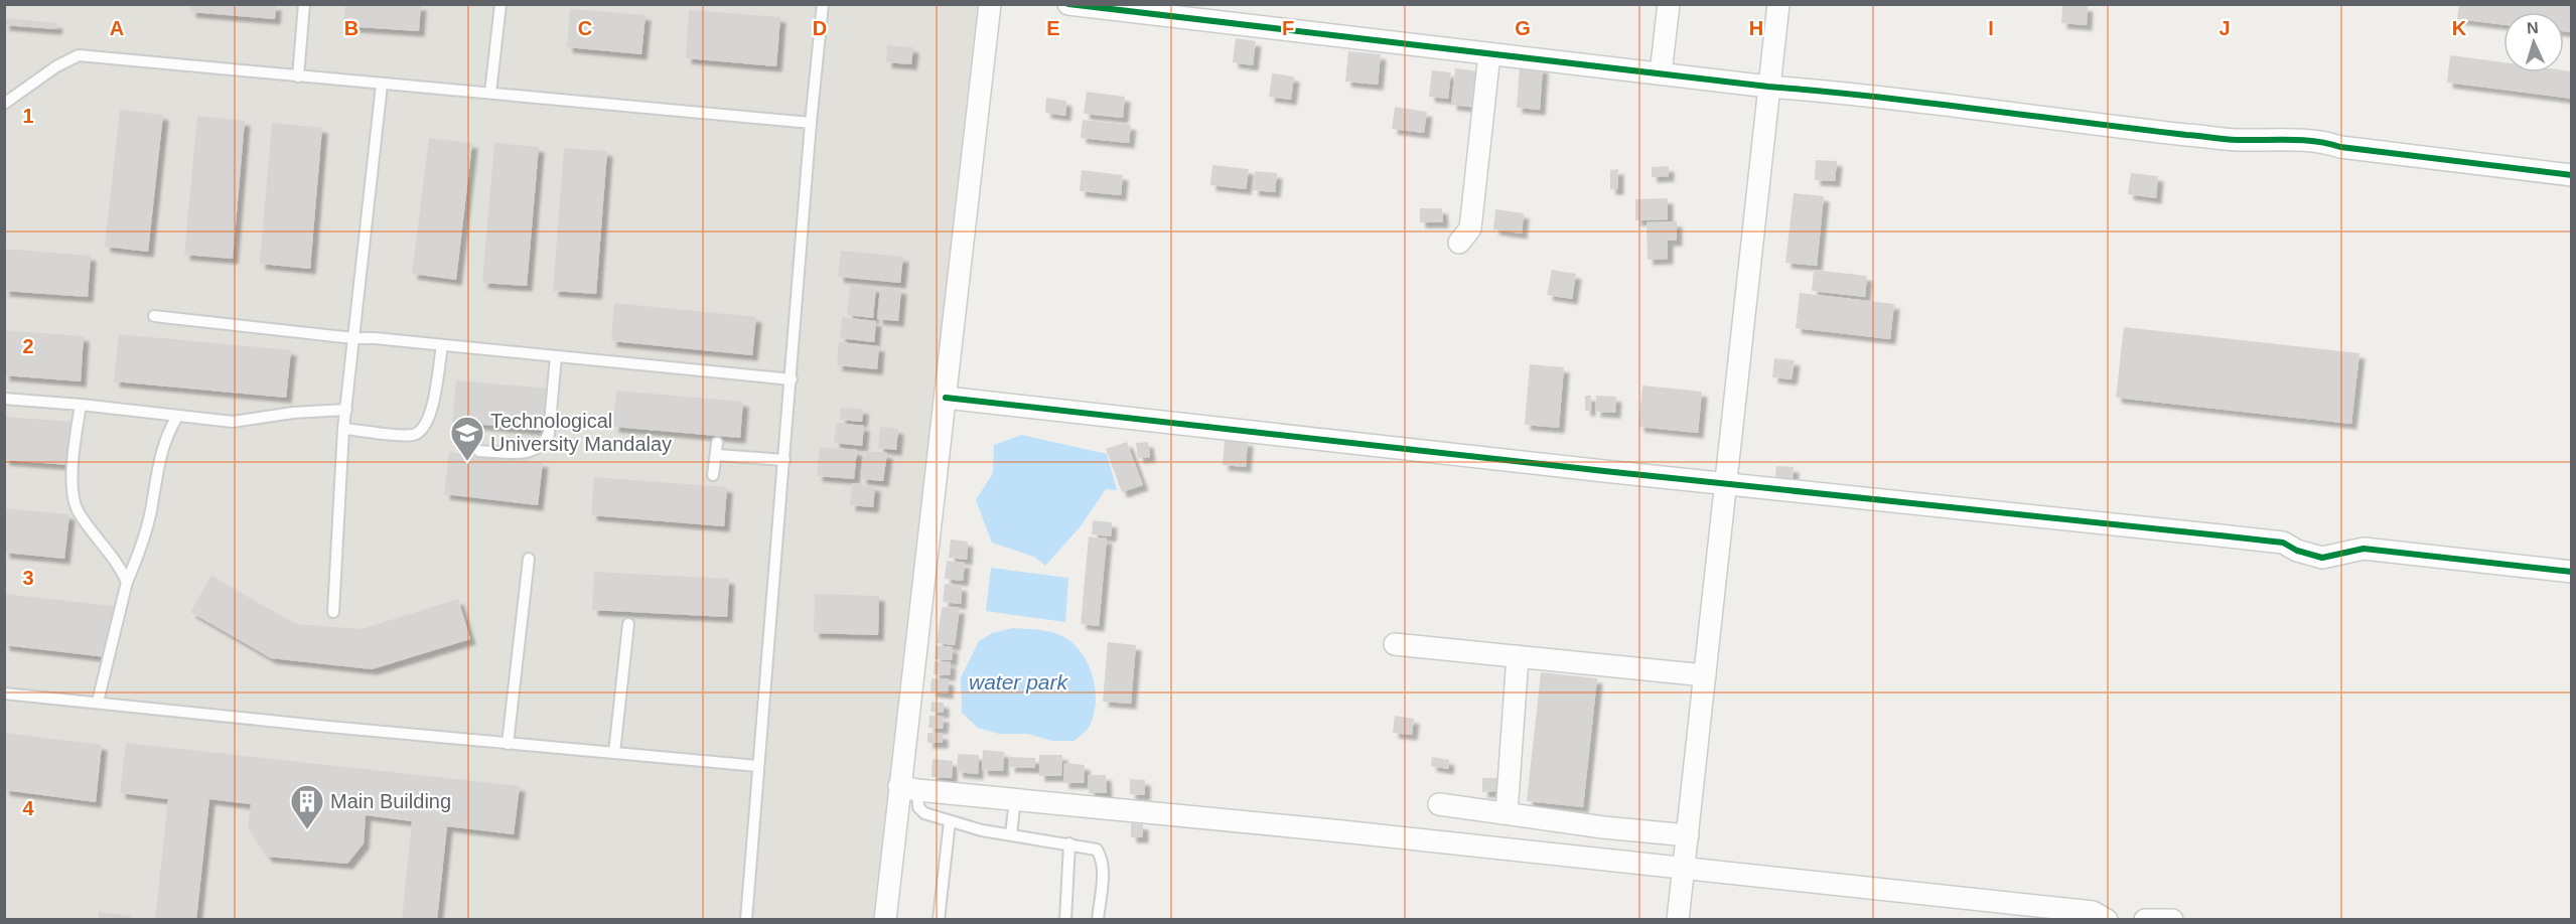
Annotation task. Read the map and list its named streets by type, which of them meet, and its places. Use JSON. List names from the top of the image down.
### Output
{
  "water": ["water park"],
  "places": {
    "school or university": ["Technological University Mandalay"],
    "building": ["Main Building"]
  },
  "north": "top",
  "grid": {
    "columns": [
      "A",
      "B",
      "C",
      "D",
      "E",
      "F",
      "G",
      "H",
      "I",
      "J",
      "K"
    ],
    "rows": [
      "1",
      "2",
      "3",
      "4"
    ]
  }
}
